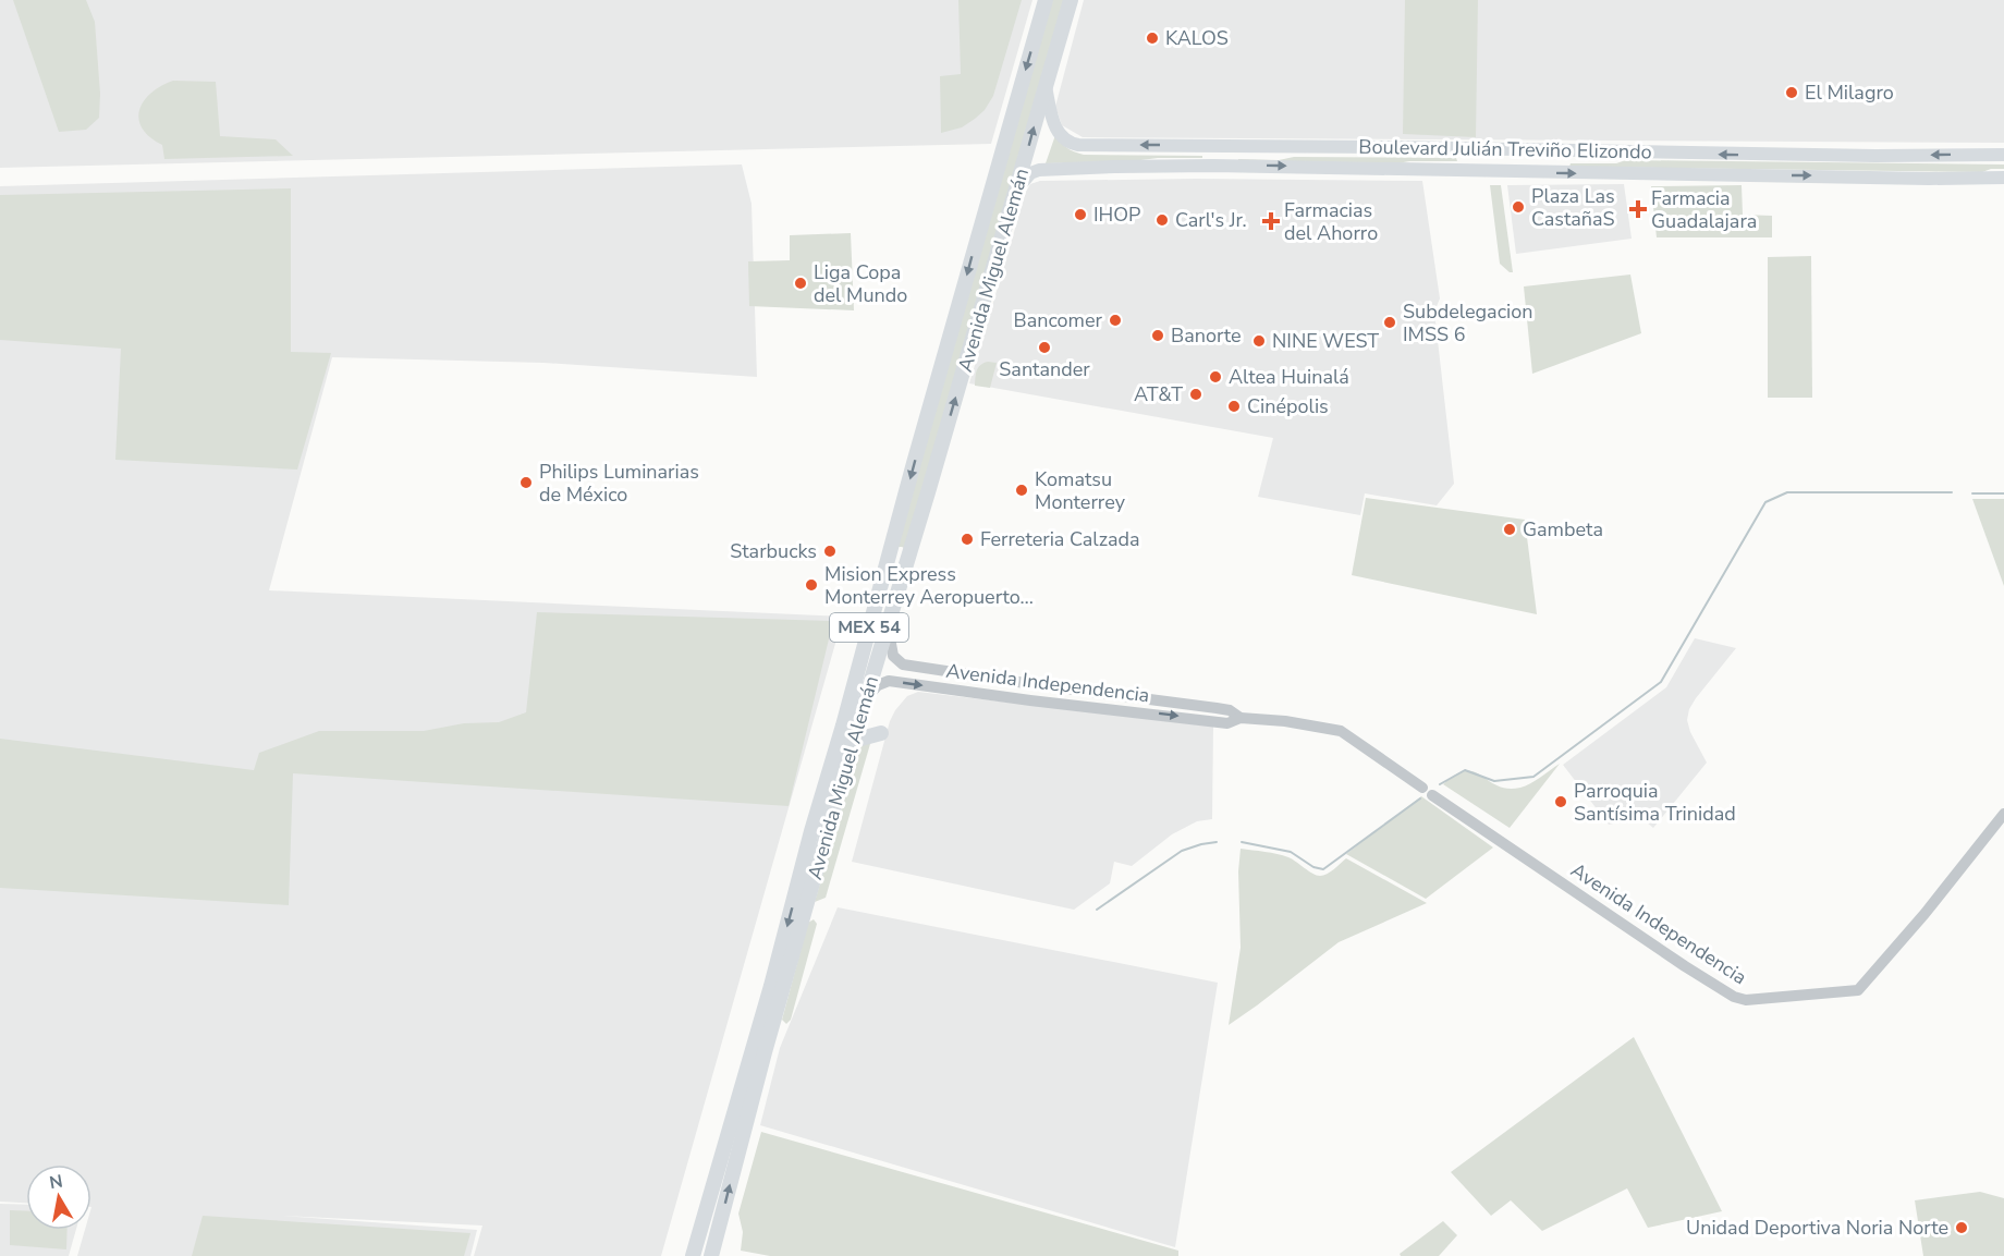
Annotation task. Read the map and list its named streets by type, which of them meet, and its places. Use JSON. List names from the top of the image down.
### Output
{
  "streets": {
    "highway": ["Avenida Miguel Alemán", "MEX 54"],
    "main road": ["Boulevard Julián Treviño Elizondo"],
    "street": ["Avenida Independencia"]
  },
  "crossings": [
    ["Boulevard Julián Treviño Elizondo", "Avenida Miguel Alemán"],
    ["Avenida Miguel Alemán", "Avenida Independencia"]
  ],
  "places": {
    "other": [
      "KALOS",
      "El Milagro",
      "Plaza Las CastañaS",
      "IHOP",
      "Carl's Jr.",
      "Liga Copa del Mundo",
      "Bancomer",
      "Subdelegacion IMSS 6",
      "Banorte",
      "NINE WEST",
      "Santander",
      "Altea Huinalá",
      "AT&T",
      "Cinépolis",
      "Philips Luminarias de México",
      "Komatsu Monterrey",
      "Gambeta",
      "Ferreteria Calzada",
      "Starbucks",
      "Mision Express Monterrey Aeropuerto…",
      "Parroquia Santísima Trinidad",
      "Unidad Deportiva Noria Norte"
    ],
    "health": ["Farmacia Guadalajara", "Farmacias del Ahorro"]
  },
  "north": "top"
}
